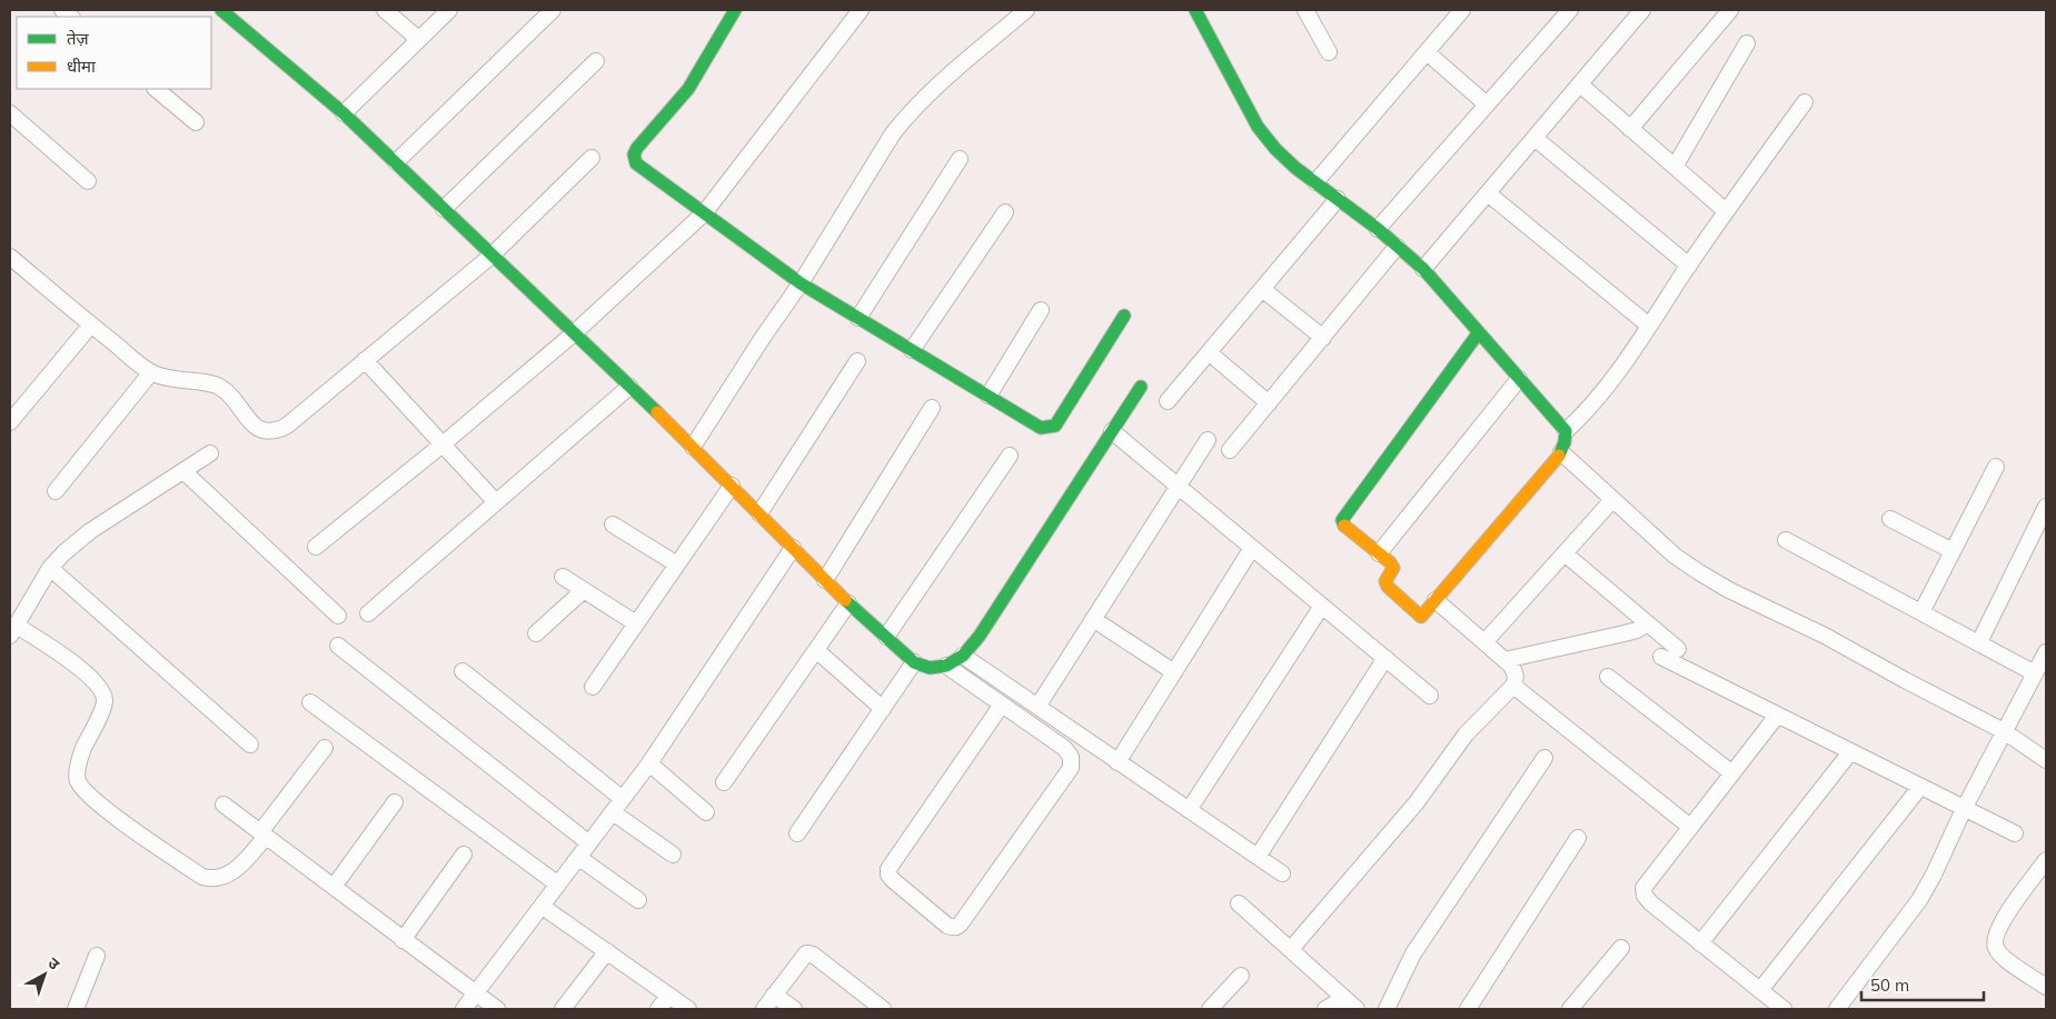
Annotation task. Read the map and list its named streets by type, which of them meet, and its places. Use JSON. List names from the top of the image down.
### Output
{
  "legend": ["तेज़", "धीमा"],
  "scale_bar": "50 m",
  "north": "top right"
}
